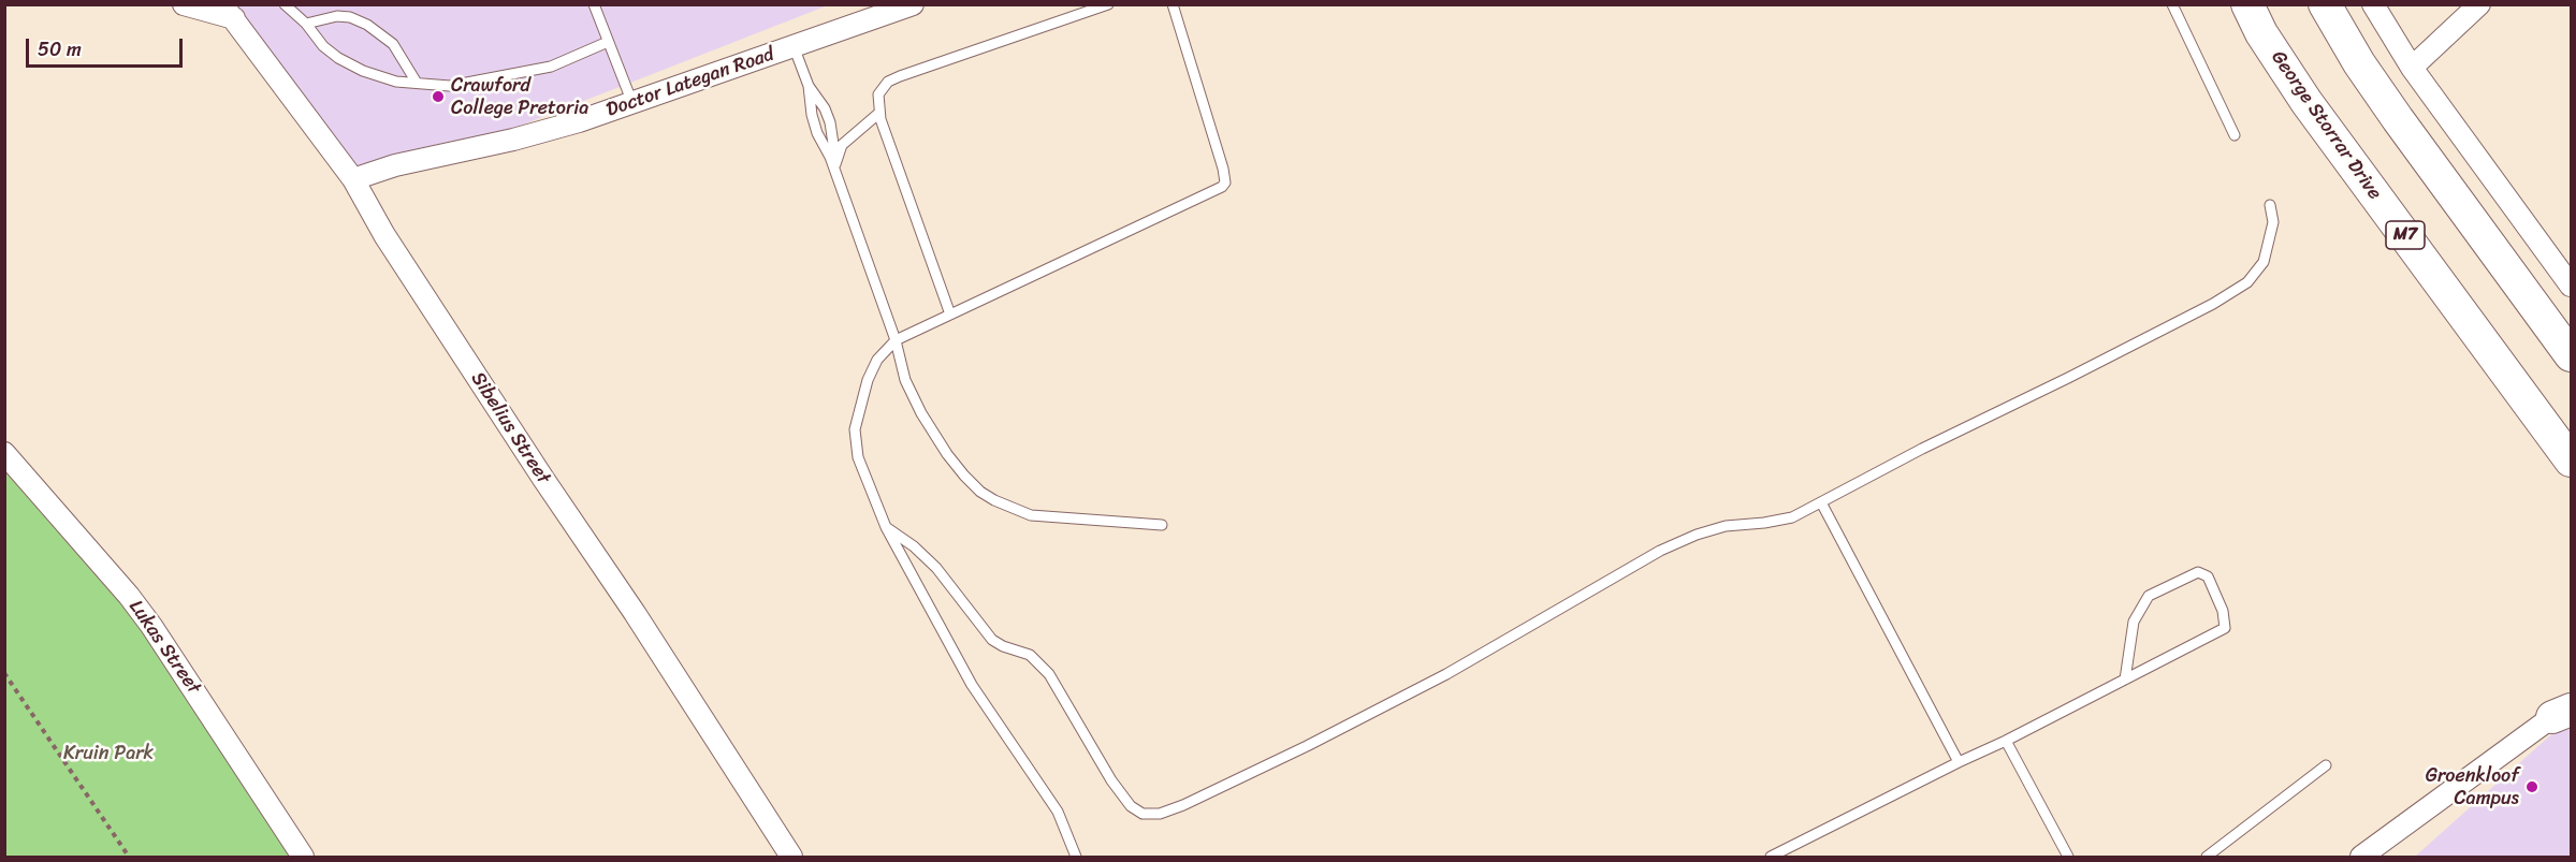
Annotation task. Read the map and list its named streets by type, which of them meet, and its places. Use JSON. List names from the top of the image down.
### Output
{
  "streets": {
    "main road": ["George Storrar Drive", "M7"],
    "street": ["Doctor Lategan Road", "Sibelius Street", "Lukas Street"]
  },
  "crossings": [
    ["Doctor Lategan Road", "Sibelius Street"]
  ],
  "parks": ["Kruin Park"],
  "places": ["Crawford College Pretoria", "Groenkloof Campus"],
  "scale_bar": "50 m"
}
